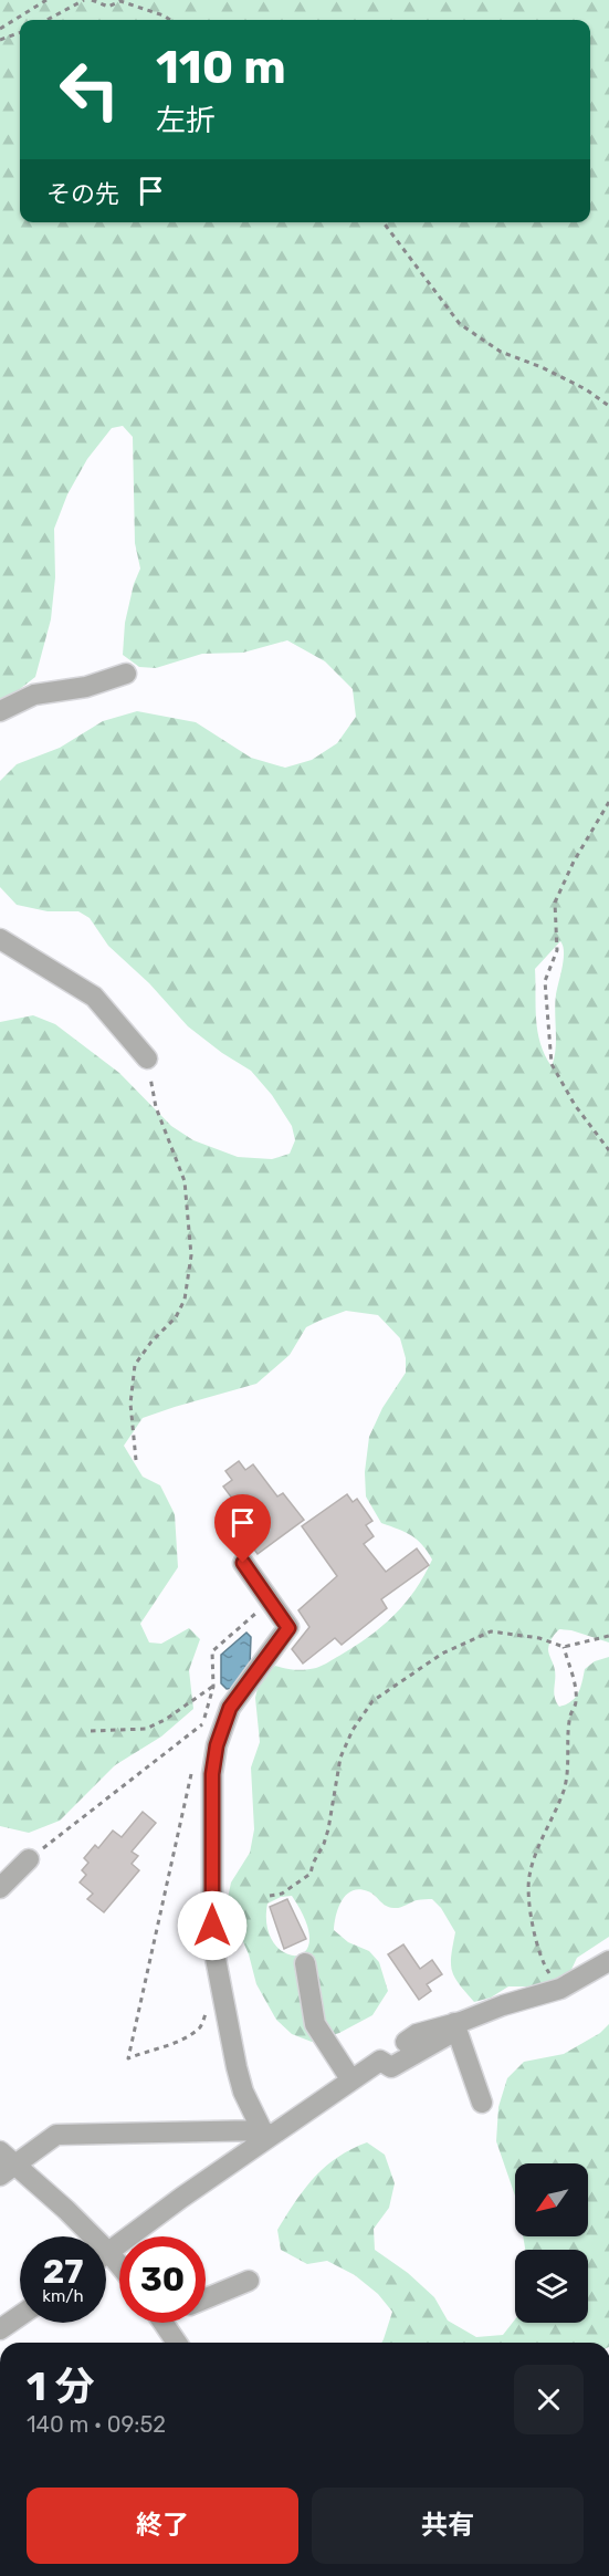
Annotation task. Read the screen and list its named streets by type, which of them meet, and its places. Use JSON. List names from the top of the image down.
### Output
{
  "north": "bottom left",
  "page": {
    "turn": ["110 m", "左折"],
    "then": "その先",
    "speed": "27 km/h",
    "limit": "30",
    "heading": ["1 分", "140 m · 09:52"],
    "buttons": ["終了", "共有"]
  }
}
